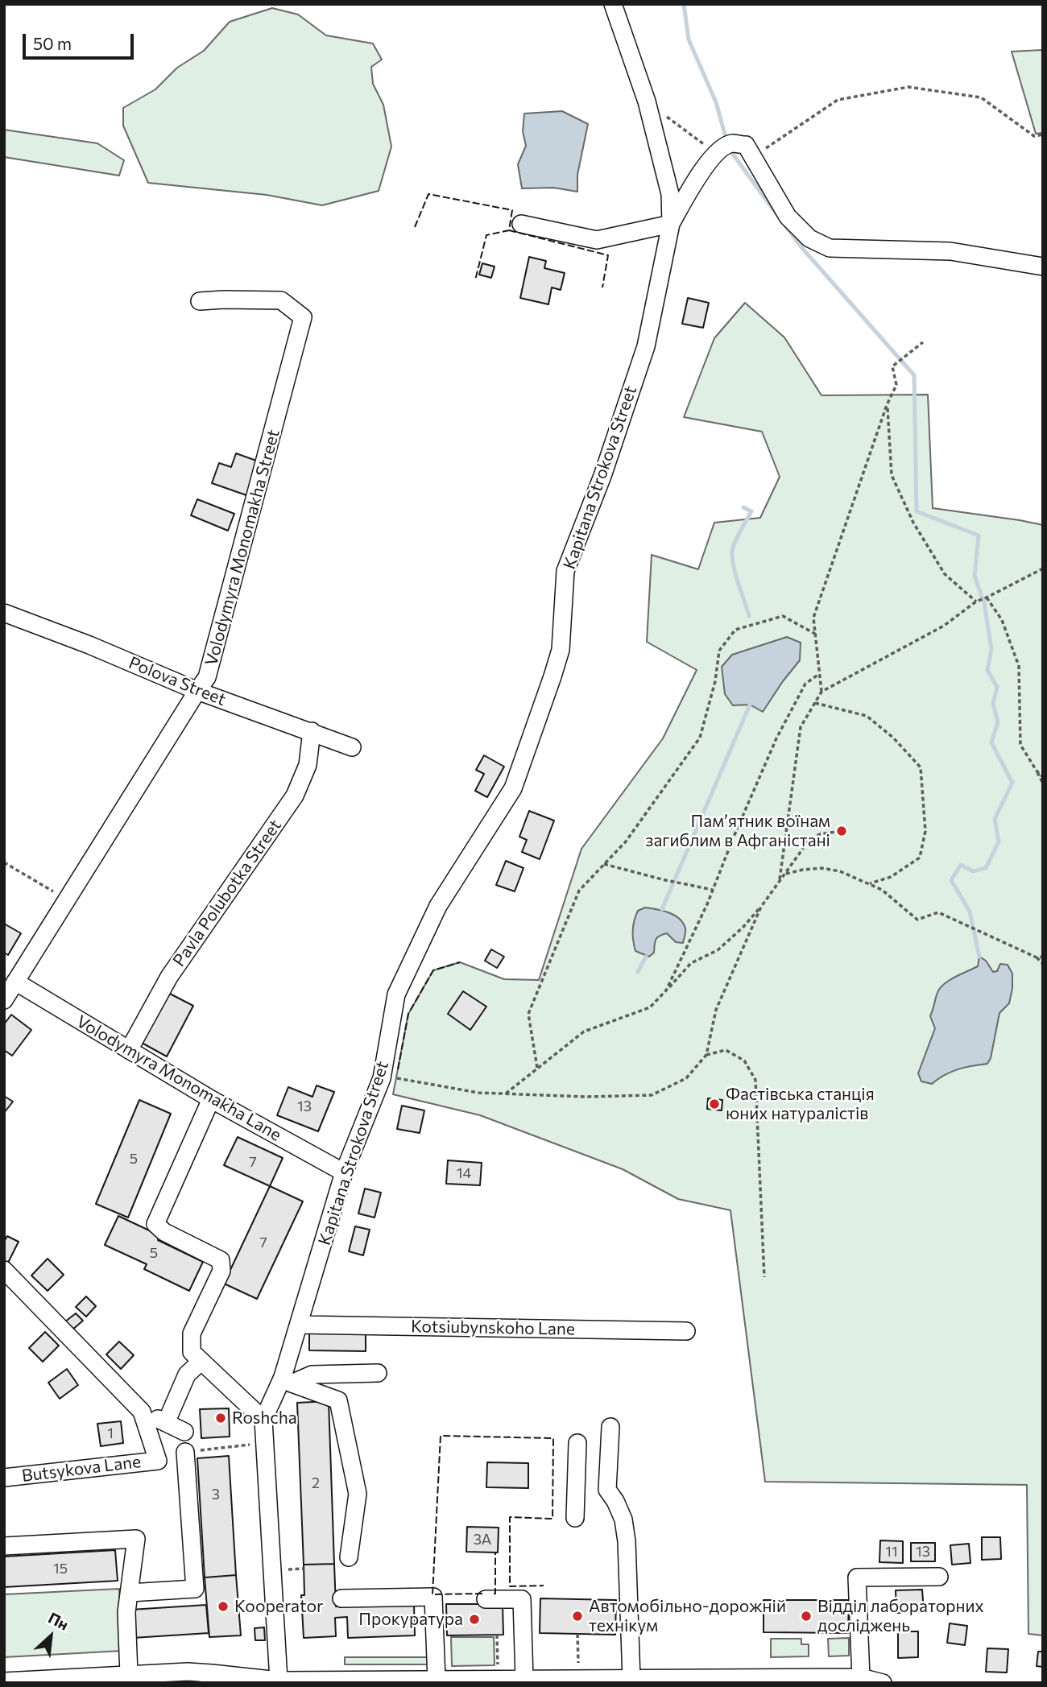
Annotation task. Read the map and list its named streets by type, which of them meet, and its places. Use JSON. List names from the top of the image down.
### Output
{
  "streets": {
    "street": [
      "Kapitana Strokova Street",
      "Volodymyra Monomakha Street",
      "Polova Street",
      "Pavla Polubotka Street",
      "Volodymyra Monomakha Lane",
      "Kotsiubynskoho Lane",
      "Butsykova Lane"
    ]
  },
  "crossings": [
    ["Kapitana Strokova Street", "Volodymyra Monomakha Lane"],
    ["Kapitana Strokova Street", "Kotsiubynskoho Lane"],
    ["Volodymyra Monomakha Street", "Polova Street"],
    ["Volodymyra Monomakha Street", "Volodymyra Monomakha Lane"],
    ["Polova Street", "Pavla Polubotka Street"],
    ["Pavla Polubotka Street", "Volodymyra Monomakha Lane"]
  ],
  "places": [
    "Пам’ятник воїнам загиблим в Афганістані",
    "Фастівська станція юних натуралістів",
    "Roshcha",
    "Kooperator",
    "Автомобільно-дорожній технікум",
    "Відділ лабораторних досліджень",
    "Прокуратура"
  ],
  "house_numbers": [
    "13",
    "5",
    "7",
    "14",
    "7",
    "5",
    "1",
    "2",
    "3",
    "3А",
    "11",
    "13",
    "15"
  ],
  "scale_bar": "50 m",
  "north": "top right"
}
